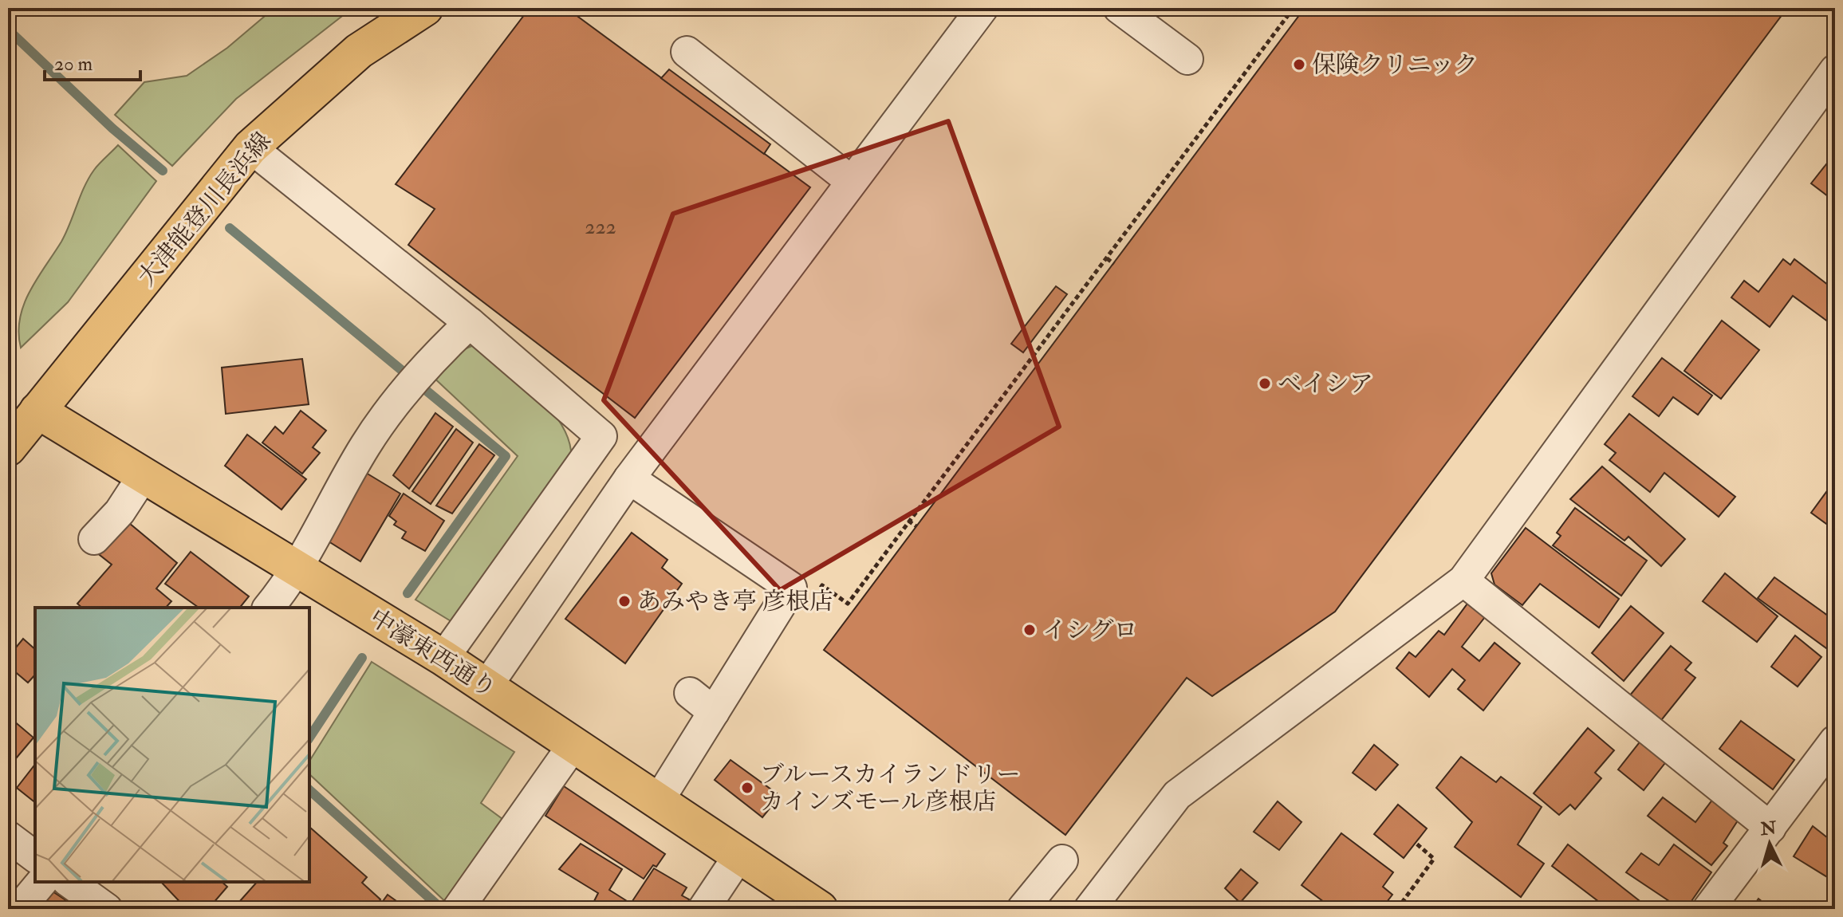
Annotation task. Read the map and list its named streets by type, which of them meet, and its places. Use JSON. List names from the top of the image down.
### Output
{
  "streets": {
    "main road": ["大津能登川長浜線", "中濠東西通り"]
  },
  "crossings": [
    ["大津能登川長浜線", "中濠東西通り"]
  ],
  "places": [
    "保険クリニック",
    "ベイシア",
    "あみやき亭 彦根店",
    "イシグロ",
    "ブルースカイランドリー カインズモール彦根店"
  ],
  "house_numbers": ["222"],
  "scale_bar": "20 m",
  "north": "top"
}
